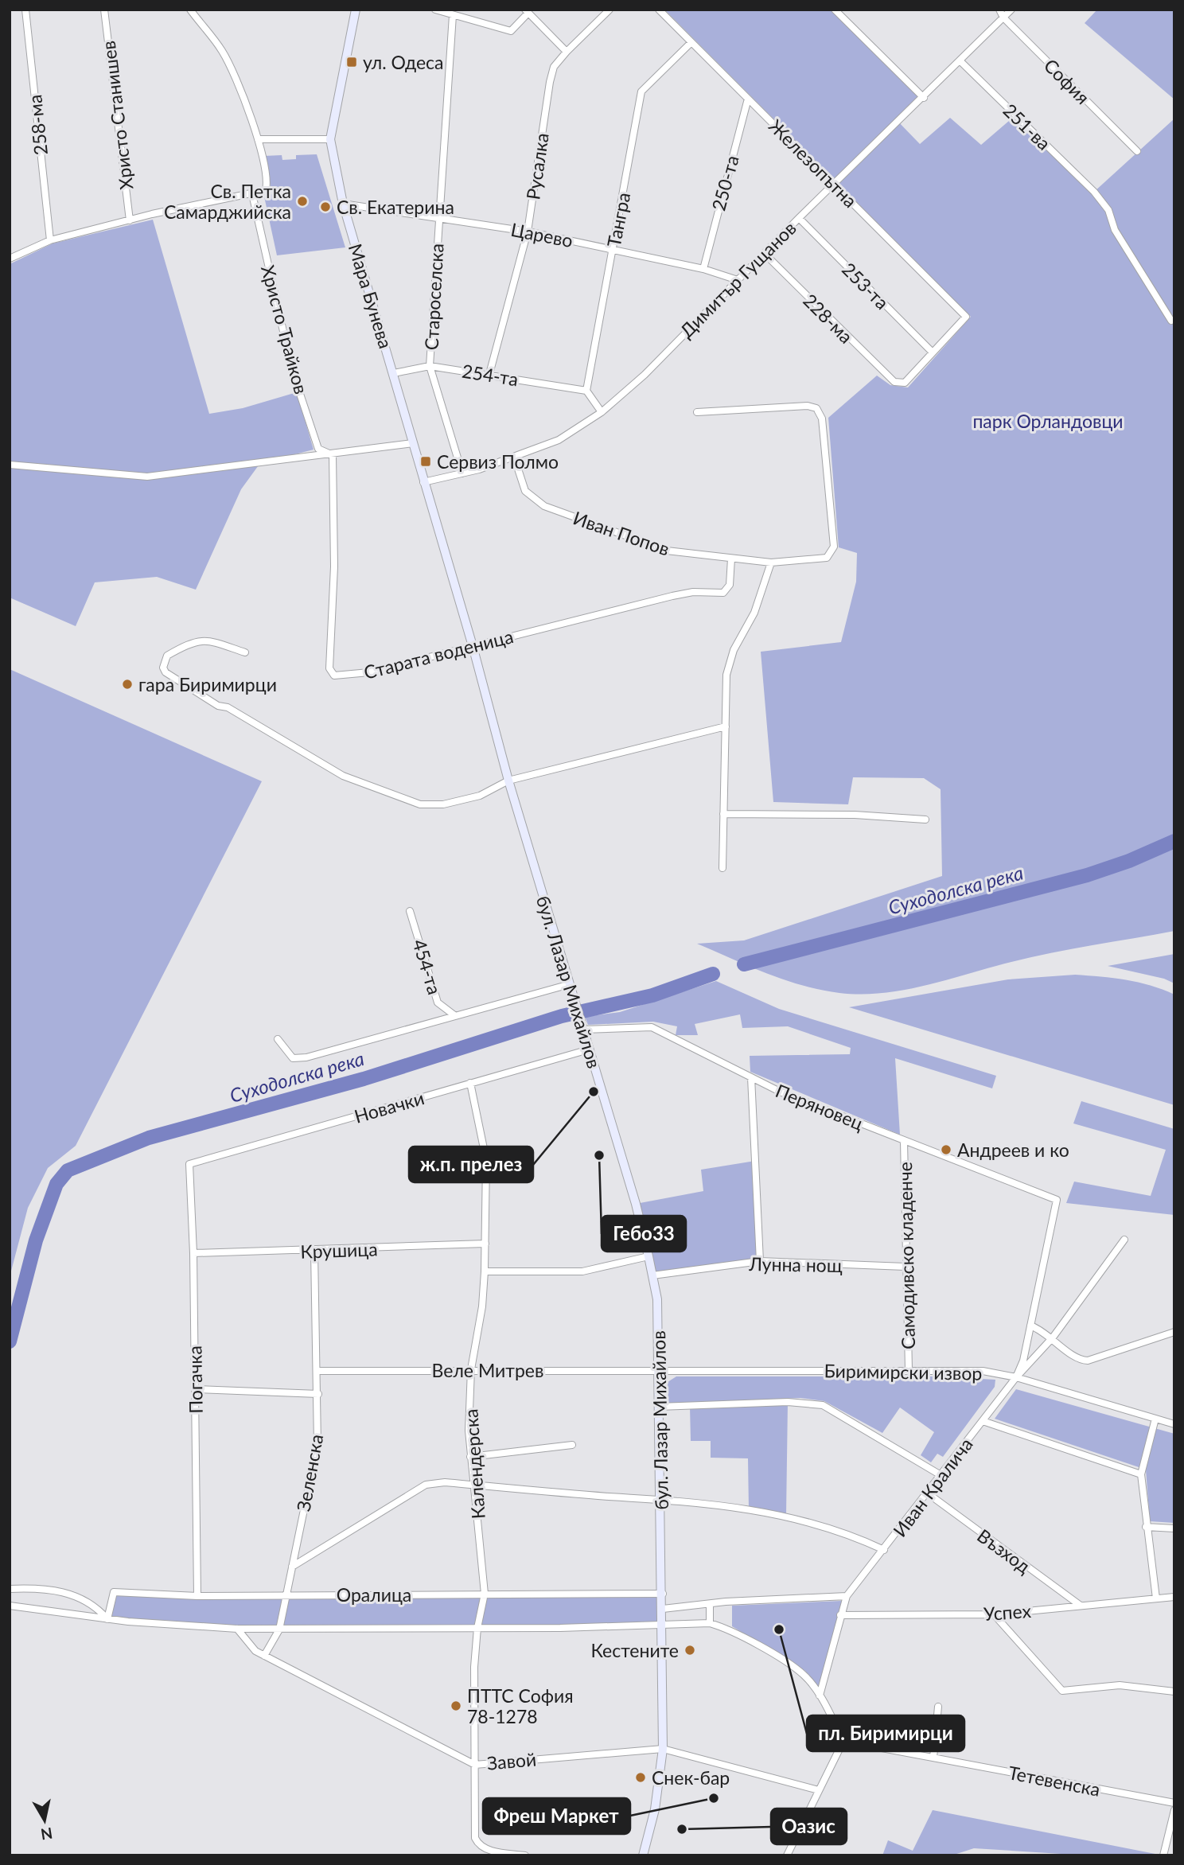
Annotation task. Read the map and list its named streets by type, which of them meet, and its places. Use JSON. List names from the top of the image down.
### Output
{
  "streets": {
    "street": [
      "София",
      "Христо Станишев",
      "258-ма",
      "251-ва",
      "Железопътна",
      "Русалка",
      "250-та",
      "Тангра",
      "Царево",
      "Димитър Гущанов",
      "253-та",
      "Мара Бунева",
      "Староселска",
      "228-ма",
      "Христо Трайков",
      "254-та",
      "Иван Попов",
      "Старата воденица",
      "454-та",
      "бул. Лазар Михайлов",
      "Новачки",
      "Перяновец",
      "Крушица",
      "Самодивско кладенче",
      "Лунна нощ",
      "Веле Митрев",
      "Биримирски извор",
      "Погачка",
      "Календерска",
      "Зеленска",
      "Иван Кралича",
      "Възход",
      "Оралица",
      "Успех",
      "Завой",
      "Тетевенска"
    ]
  },
  "crossings": [
    ["София", "Димитър Гущанов"],
    ["251-ва", "Димитър Гущанов"],
    ["Железопътна", "250-та"],
    ["Железопътна", "Тангра"],
    ["Железопътна", "Димитър Гущанов"],
    ["Железопътна", "253-та"],
    ["Железопътна", "228-ма"],
    ["Русалка", "Царево"],
    ["Русалка", "254-та"],
    ["250-та", "Царево"],
    ["Тангра", "Царево"],
    ["Тангра", "254-та"],
    ["Царево", "Димитър Гущанов"],
    ["Царево", "Мара Бунева"],
    ["Царево", "Староселска"],
    ["Димитър Гущанов", "253-та"],
    ["Димитър Гущанов", "Мара Бунева"],
    ["Димитър Гущанов", "Староселска"],
    ["Димитър Гущанов", "228-ма"],
    ["Димитър Гущанов", "Иван Попов"],
    ["Димитър Гущанов", "бул. Лазар Михайлов"],
    ["253-та", "228-ма"],
    ["Мара Бунева", "254-та"],
    ["Мара Бунева", "бул. Лазар Михайлов"],
    ["Староселска", "254-та"],
    ["Христо Трайков", "Старата воденица"],
    ["Иван Попов", "Старата воденица"],
    ["Старата воденица", "бул. Лазар Михайлов"],
    ["бул. Лазар Михайлов", "Новачки"],
    ["бул. Лазар Михайлов", "Перяновец"],
    ["бул. Лазар Михайлов", "Лунна нощ"],
    ["бул. Лазар Михайлов", "Веле Митрев"],
    ["бул. Лазар Михайлов", "Биримирски извор"],
    ["бул. Лазар Михайлов", "Оралица"],
    ["бул. Лазар Михайлов", "Завой"],
    ["Новачки", "Погачка"],
    ["Новачки", "Календерска"],
    ["Перяновец", "Самодивско кладенче"],
    ["Перяновец", "Иван Кралича"],
    ["Крушица", "Погачка"],
    ["Крушица", "Календерска"],
    ["Крушица", "Зеленска"],
    ["Самодивско кладенче", "Лунна нощ"],
    ["Самодивско кладенче", "Биримирски извор"],
    ["Веле Митрев", "Биримирски извор"],
    ["Веле Митрев", "Календерска"],
    ["Веле Митрев", "Зеленска"],
    ["Биримирски извор", "Иван Кралича"],
    ["Погачка", "Оралица"],
    ["Календерска", "Оралица"],
    ["Календерска", "Завой"],
    ["Зеленска", "Оралица"],
    ["Зеленска", "Завой"],
    ["Иван Кралича", "Възход"],
    ["Възход", "Успех"],
    ["Оралица", "Завой"]
  ],
  "water": ["Суходолска река"],
  "parks": ["парк Орландовци"],
  "places": {
    "transit": ["ул. Одеса", "Сервиз Полмо"],
    "other": [
      "Св. Петка Самарджийска",
      "Св. Екатерина",
      "гара Биримирци",
      "ж.п. прелез",
      "Андреев и ко",
      "Гебо33",
      "пл. Биримирци",
      "Кестените",
      "ПТТС София 78-1278",
      "Снек-бар",
      "Фреш Маркет",
      "Оазис"
    ]
  },
  "north": "bottom"
}
